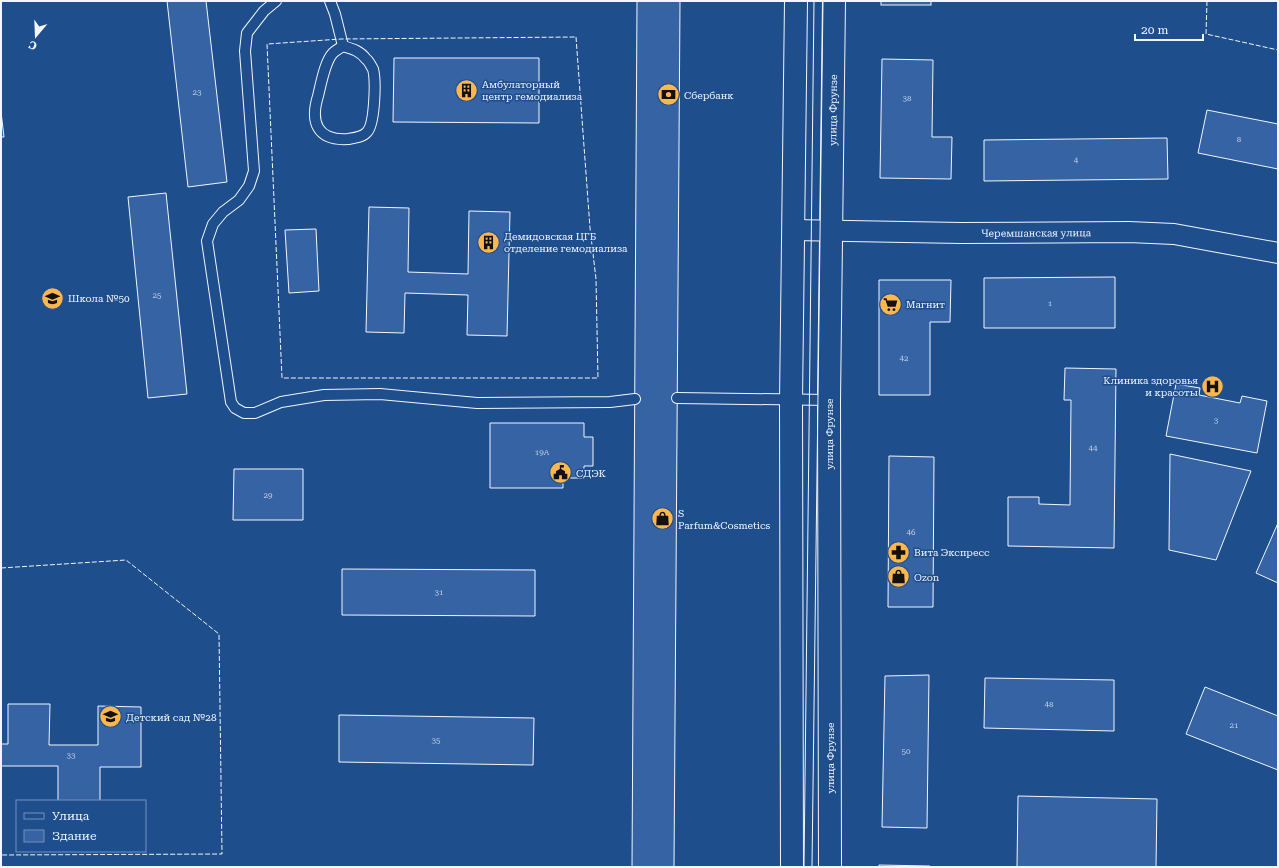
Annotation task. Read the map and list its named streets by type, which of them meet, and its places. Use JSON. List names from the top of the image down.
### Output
{
  "streets": {
    "main road": ["улица Фрунзе"],
    "street": ["Черемшанская улица"]
  },
  "crossings": [
    ["улица Фрунзе", "Черемшанская улица"]
  ],
  "places": {
    "building": ["Амбулаторный центр гемодиализа", "Демидовская ЦГБ отделение гемодиализа"],
    "bank": ["Сбербанк"],
    "school or university": ["Школа №50", "Детский сад №28"],
    "supermarket": ["Магнит"],
    "hospital": ["Клиника здоровья и красоты"],
    "public building": ["СДЭК"],
    "shop": ["S Parfum&Cosmetics", "Ozon"],
    "pharmacy": ["Вита Экспресс"]
  },
  "house_numbers": [
    "23",
    "38",
    "8",
    "4",
    "25",
    "1",
    "42",
    "3",
    "44",
    "19А",
    "29",
    "46",
    "31",
    "48",
    "21",
    "35",
    "50",
    "33"
  ],
  "legend": ["Улица", "Здание"],
  "scale_bar": "20 m",
  "north": "bottom"
}
